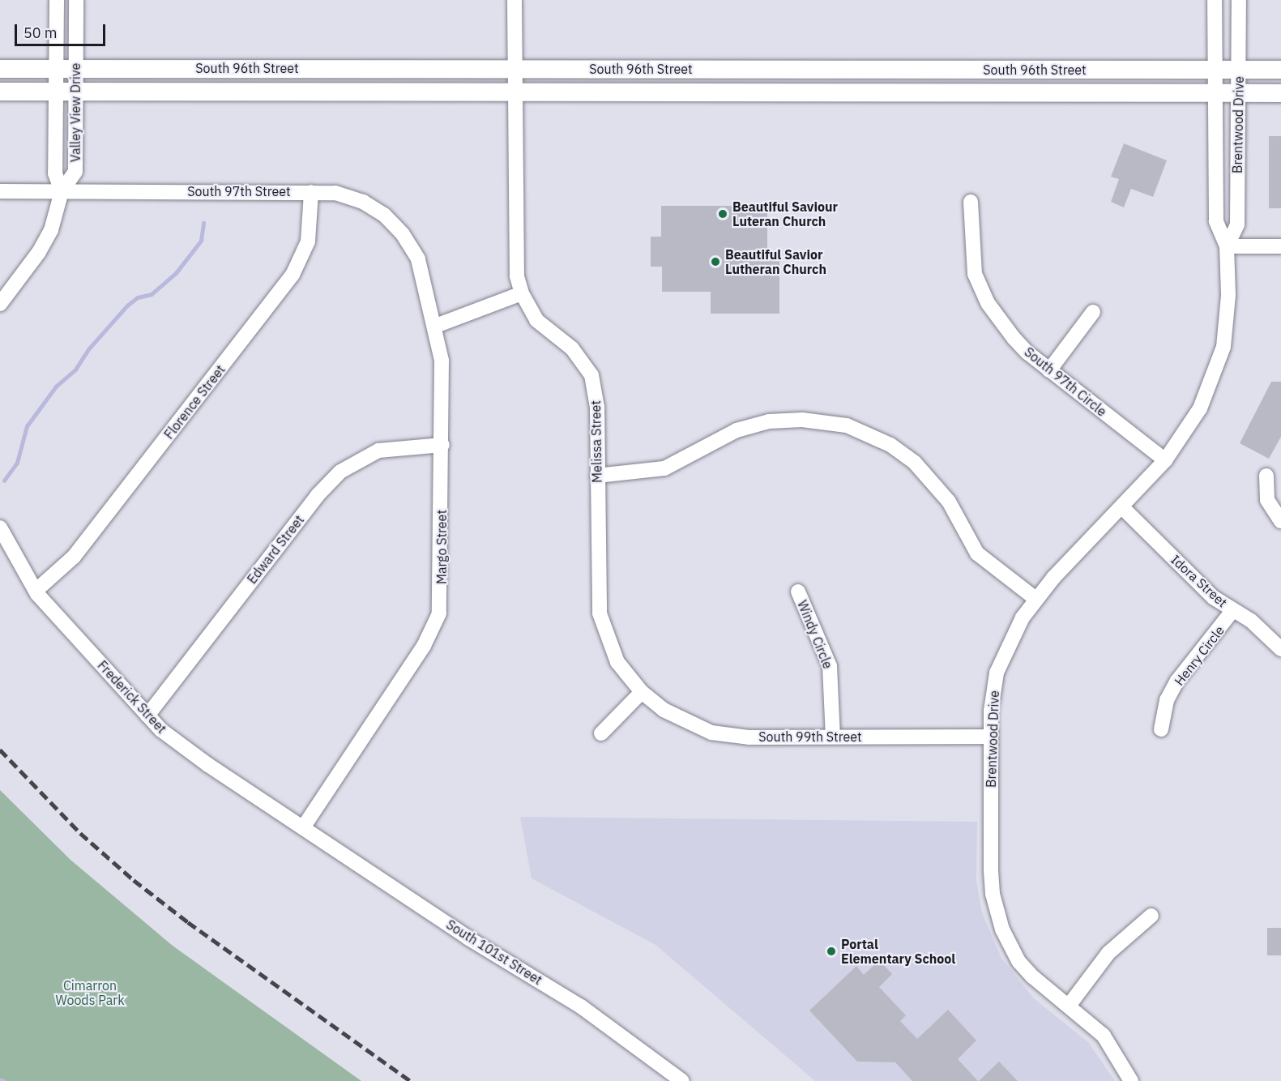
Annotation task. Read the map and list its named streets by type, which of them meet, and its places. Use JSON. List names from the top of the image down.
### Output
{
  "streets": {
    "main road": ["South 96th Street"],
    "street": [
      "Valley View Drive",
      "Brentwood Drive",
      "South 97th Street",
      "South 97th Circle",
      "Florence Street",
      "Melissa Street",
      "Margo Street",
      "Edward Street",
      "Idora Street",
      "Windy Circle",
      "Henry Circle",
      "Frederick Street",
      "South 99th Street",
      "South 101st Street"
    ]
  },
  "crossings": [
    ["South 96th Street", "Valley View Drive"],
    ["South 96th Street", "Brentwood Drive"],
    ["South 96th Street", "Melissa Street"],
    ["Valley View Drive", "South 97th Street"],
    ["Brentwood Drive", "South 97th Circle"],
    ["Brentwood Drive", "Idora Street"],
    ["Brentwood Drive", "South 99th Street"],
    ["South 97th Street", "Florence Street"],
    ["South 97th Street", "Margo Street"],
    ["Florence Street", "Frederick Street"],
    ["Melissa Street", "South 99th Street"],
    ["Margo Street", "Edward Street"],
    ["Margo Street", "Frederick Street"],
    ["Margo Street", "South 101st Street"],
    ["Edward Street", "Frederick Street"],
    ["Idora Street", "Henry Circle"],
    ["Windy Circle", "South 99th Street"],
    ["Frederick Street", "South 101st Street"]
  ],
  "parks": ["Cimarron Woods Park"],
  "places": ["Beautiful Saviour Luteran Church", "Beautiful Savior Lutheran Church", "Portal Elementary School"],
  "scale_bar": "50 m"
}
